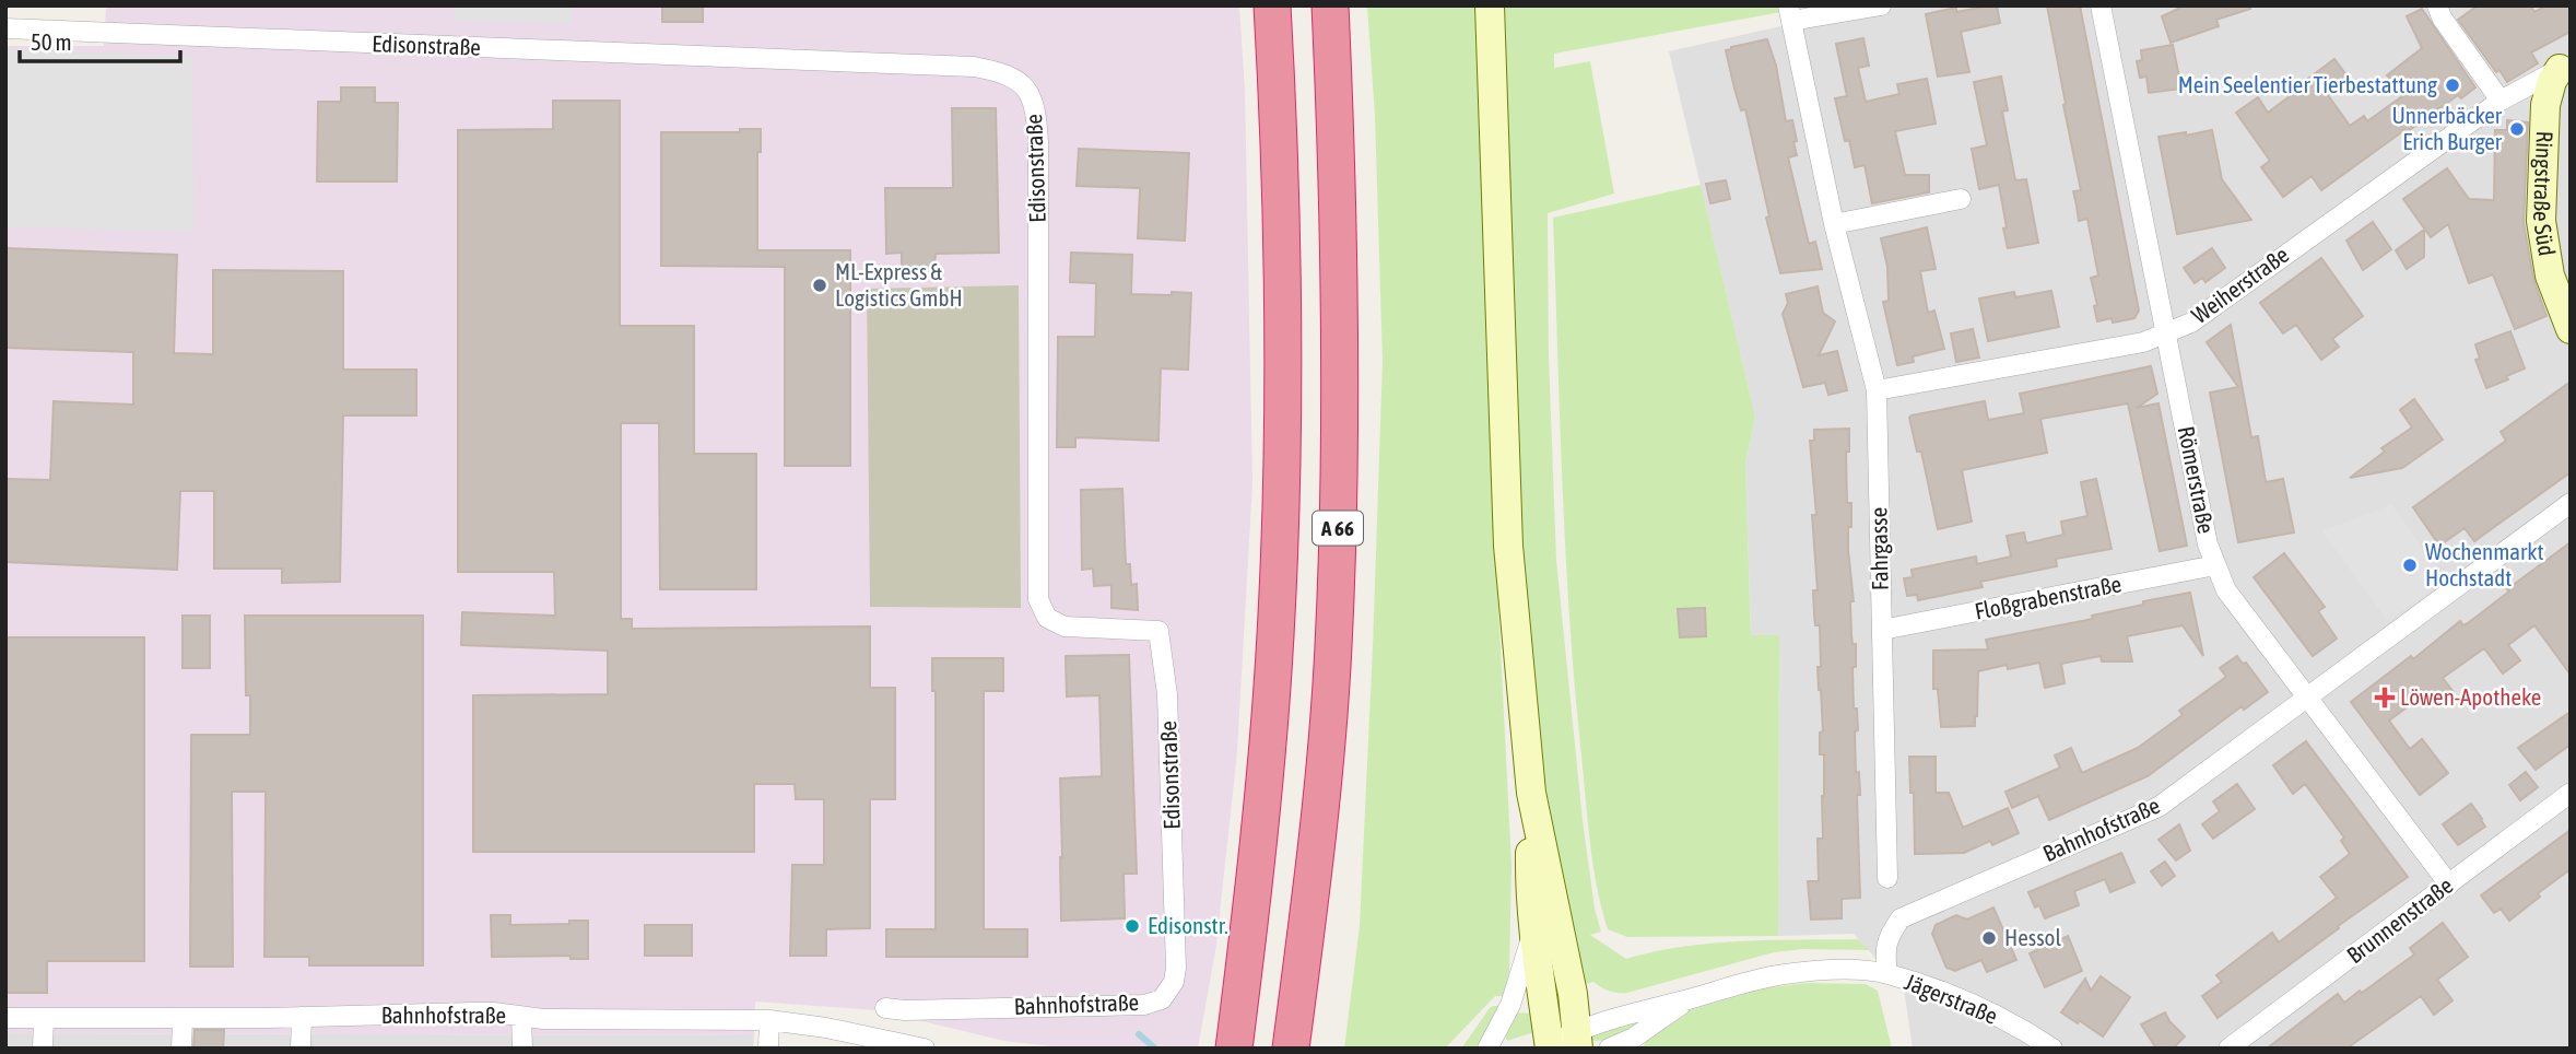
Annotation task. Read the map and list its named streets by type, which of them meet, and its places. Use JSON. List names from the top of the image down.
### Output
{
  "streets": {
    "highway": ["A 66"],
    "main road": ["Ringstraße Süd"],
    "street": [
      "Edisonstraße",
      "Weiherstraße",
      "Römerstraße",
      "Fahrgasse",
      "Floßgrabenstraße",
      "Bahnhofstraße",
      "Brunnenstraße",
      "Jägerstraße"
    ]
  },
  "crossings": [
    ["Edisonstraße", "Bahnhofstraße"],
    ["Ringstraße Süd", "Weiherstraße"],
    ["Weiherstraße", "Römerstraße"],
    ["Weiherstraße", "Fahrgasse"],
    ["Römerstraße", "Floßgrabenstraße"],
    ["Römerstraße", "Bahnhofstraße"],
    ["Römerstraße", "Brunnenstraße"],
    ["Fahrgasse", "Floßgrabenstraße"],
    ["Bahnhofstraße", "Jägerstraße"]
  ],
  "places": {
    "other": [
      "Mein Seelentier Tierbestattung",
      "Unnerbäcker Erich Burger",
      "ML-Express & Logistics GmbH",
      "Wochenmarkt Hochstadt",
      "Edisonstr.",
      "Hessol"
    ],
    "health": ["Löwen-Apotheke"]
  },
  "scale_bar": "50 m"
}
